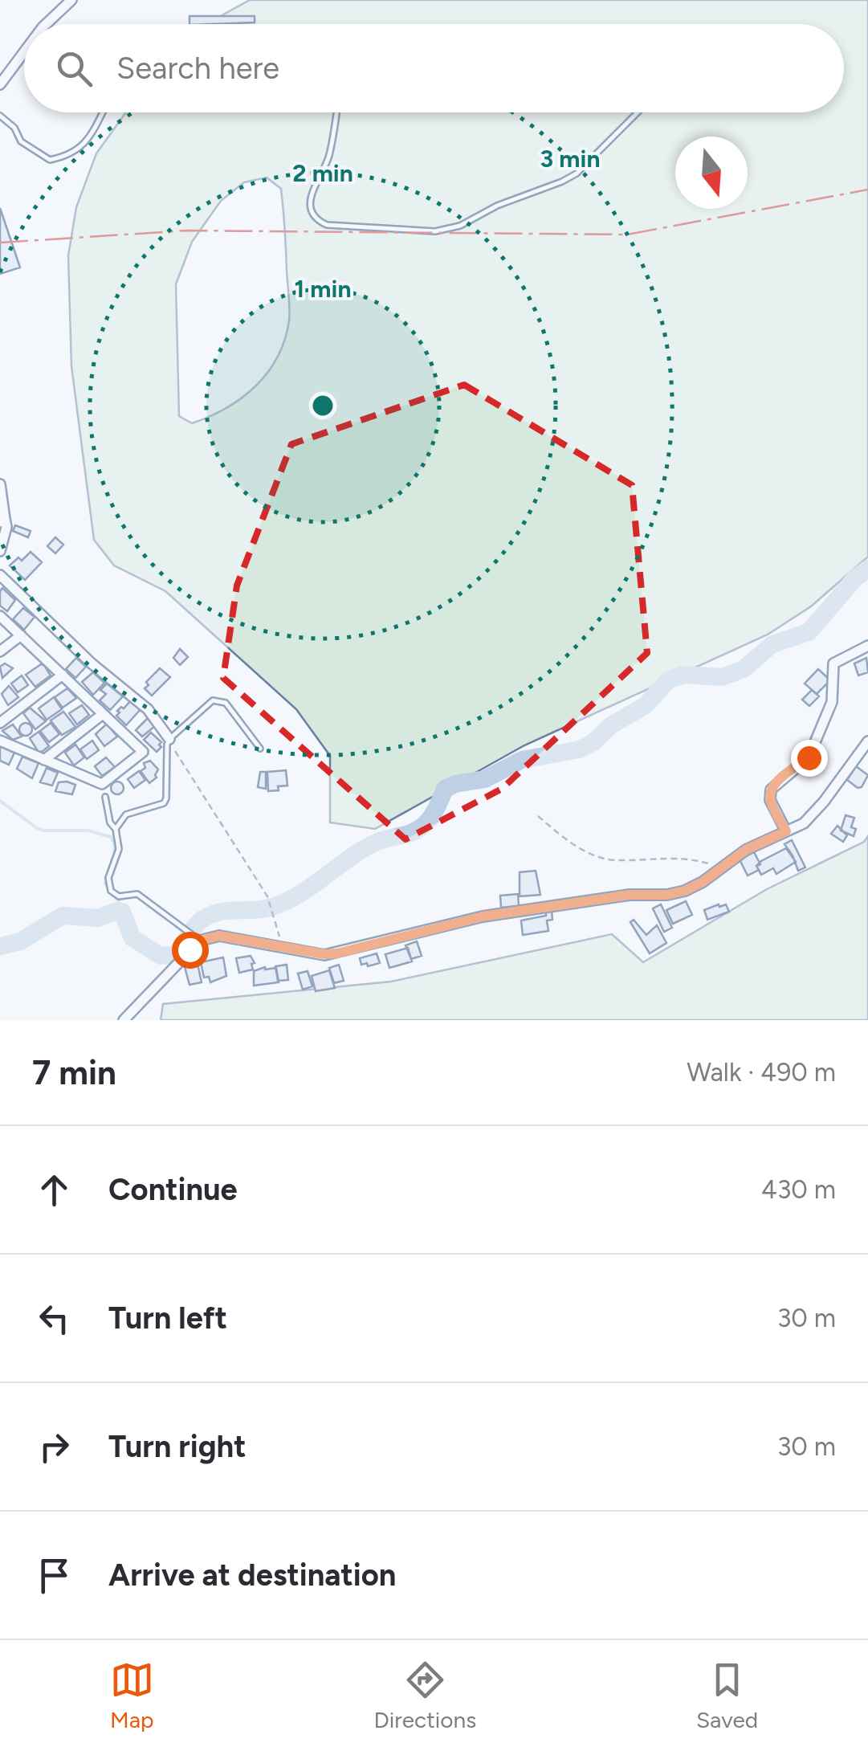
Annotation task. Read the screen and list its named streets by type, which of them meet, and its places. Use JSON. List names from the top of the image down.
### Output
{
  "north": "bottom",
  "page": {
    "search": "Search here",
    "heading": ["7 min", "Walk · 490 m"],
    "list": [
      ["Continue", "430 m"],
      ["Turn left", "30 m"],
      ["Turn right", "30 m"],
      "Arrive at destination"
    ],
    "nav": ["Map", "Directions", "Saved"]
  },
  "rings": ["3 min", "2 min", "1 min"]
}
